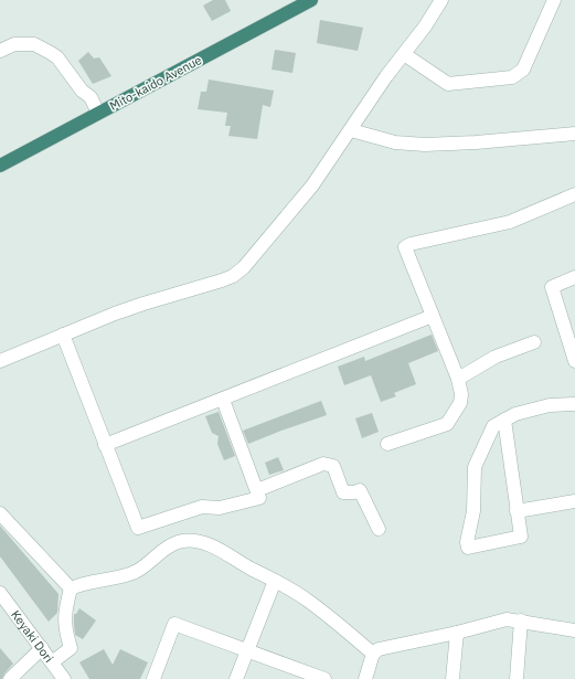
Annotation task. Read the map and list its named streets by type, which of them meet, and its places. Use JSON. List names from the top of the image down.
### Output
{
  "streets": {
    "highway": ["Mito-kaido Avenue"],
    "street": ["Keyaki Dori"]
  }
}
